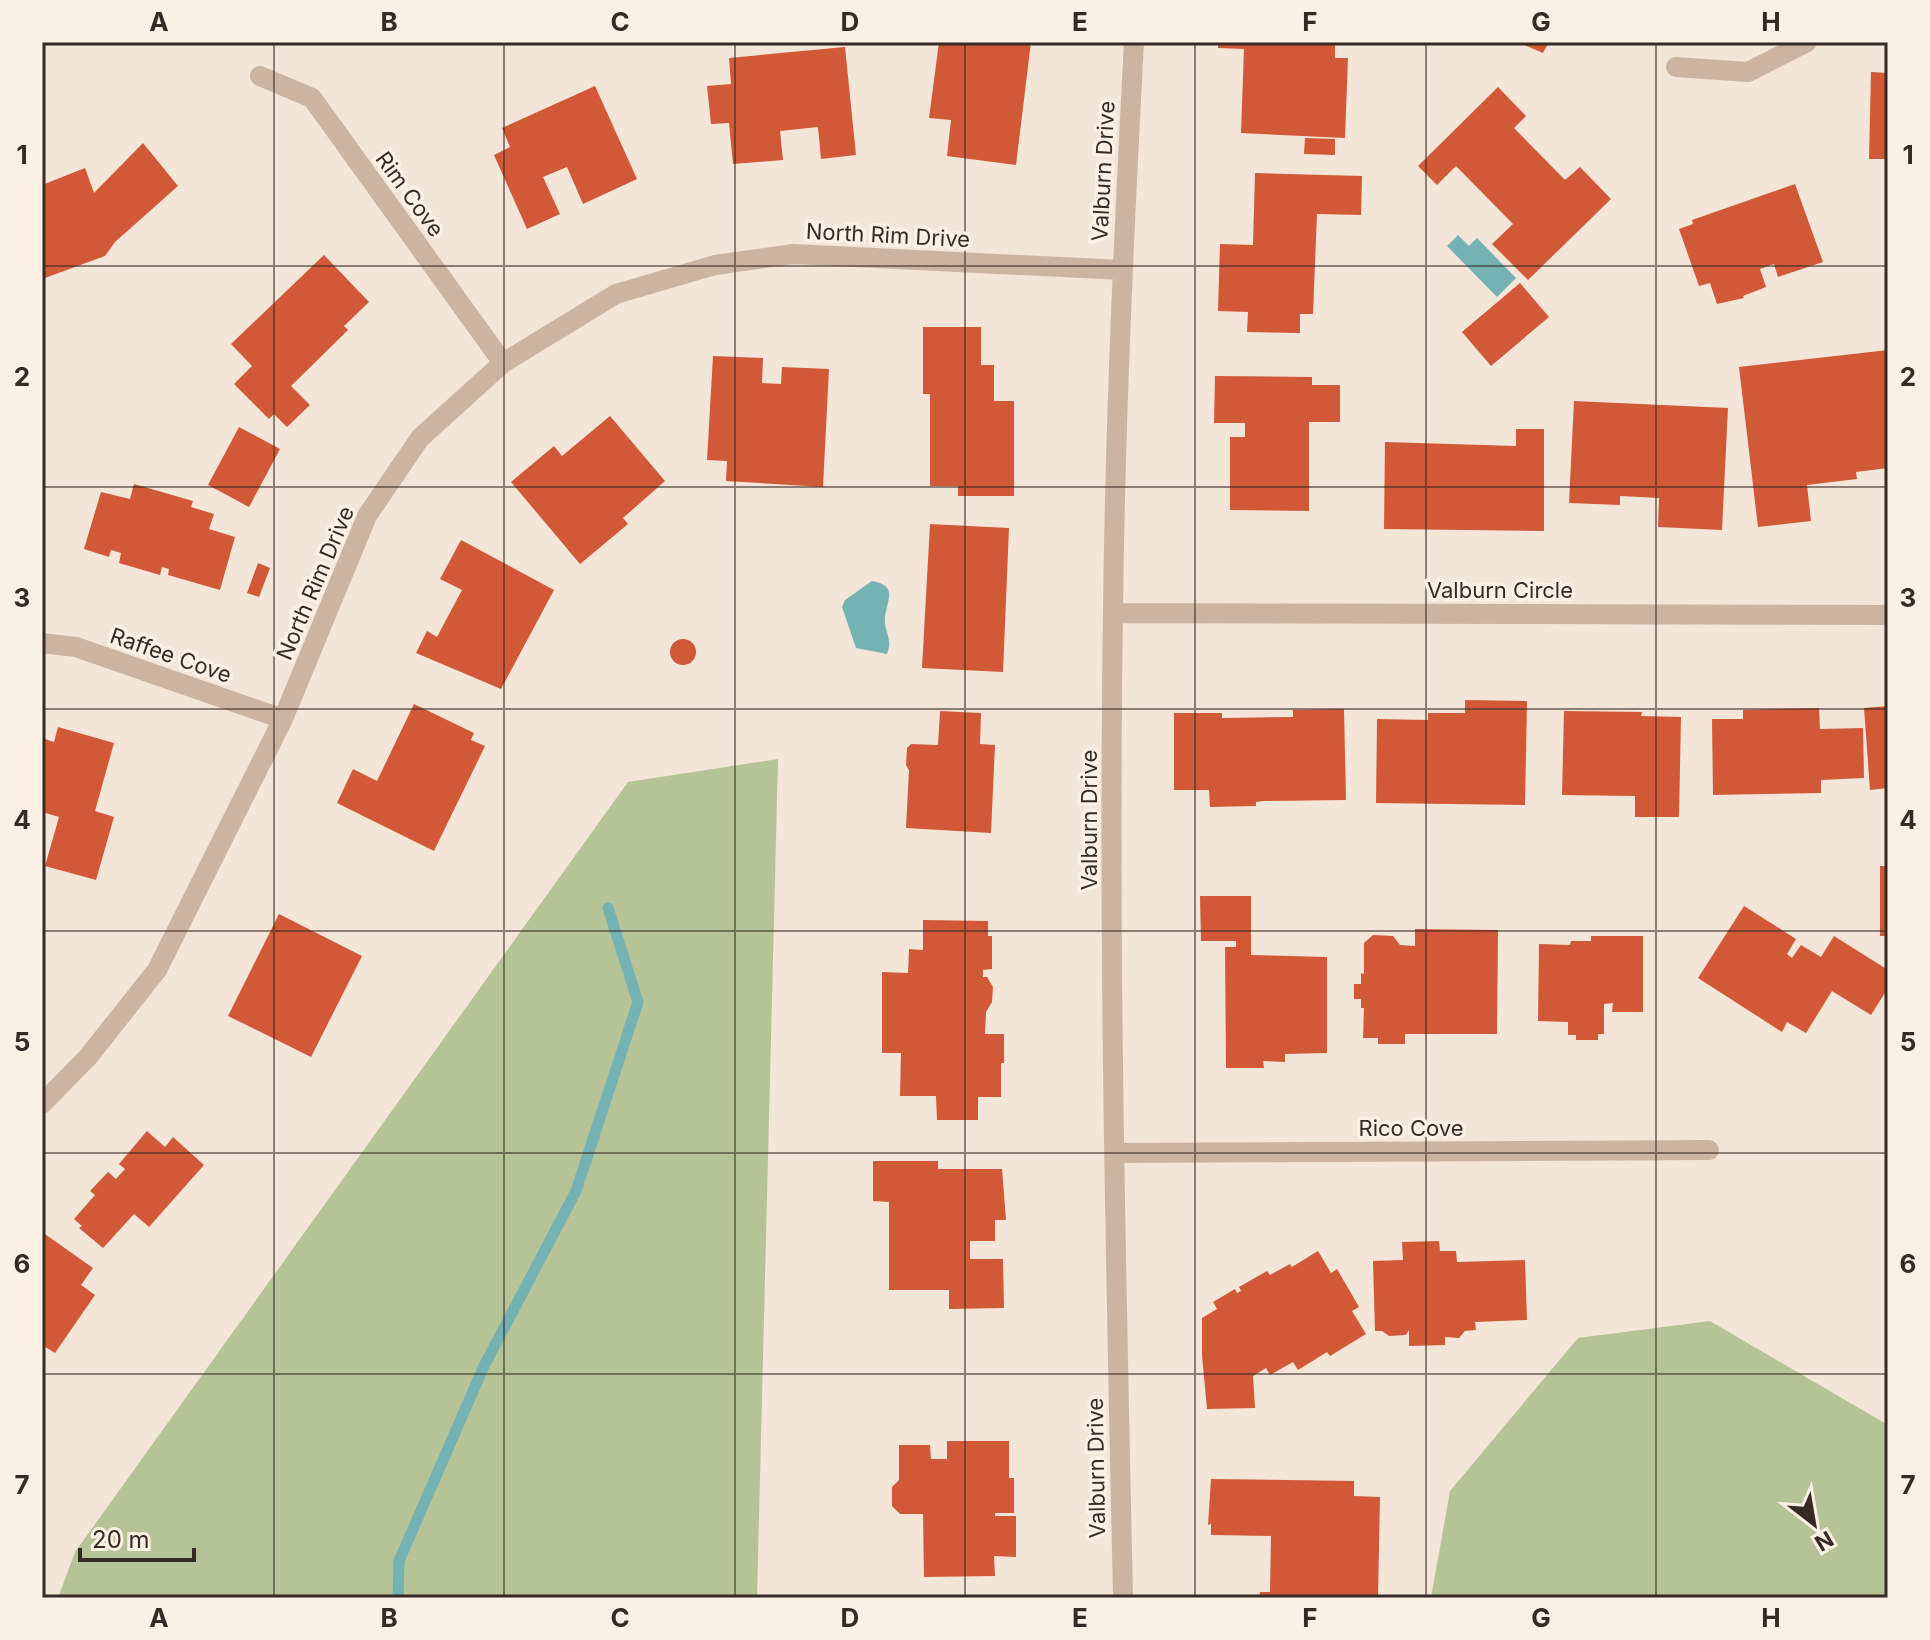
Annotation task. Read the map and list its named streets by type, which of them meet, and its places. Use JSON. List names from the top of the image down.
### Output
{
  "streets": {
    "street": [
      "Valburn Drive",
      "Rim Cove",
      "North Rim Drive",
      "Valburn Circle",
      "Raffee Cove",
      "Rico Cove"
    ]
  },
  "crossings": [
    ["Valburn Drive", "North Rim Drive"],
    ["Valburn Drive", "Valburn Circle"],
    ["Valburn Drive", "Rico Cove"],
    ["Rim Cove", "North Rim Drive"],
    ["North Rim Drive", "Raffee Cove"]
  ],
  "scale_bar": "20 m",
  "north": "bottom right",
  "grid": {
    "columns": [
      "A",
      "B",
      "C",
      "D",
      "E",
      "F",
      "G",
      "H"
    ],
    "rows": [
      "1",
      "2",
      "3",
      "4",
      "5",
      "6",
      "7"
    ]
  }
}
